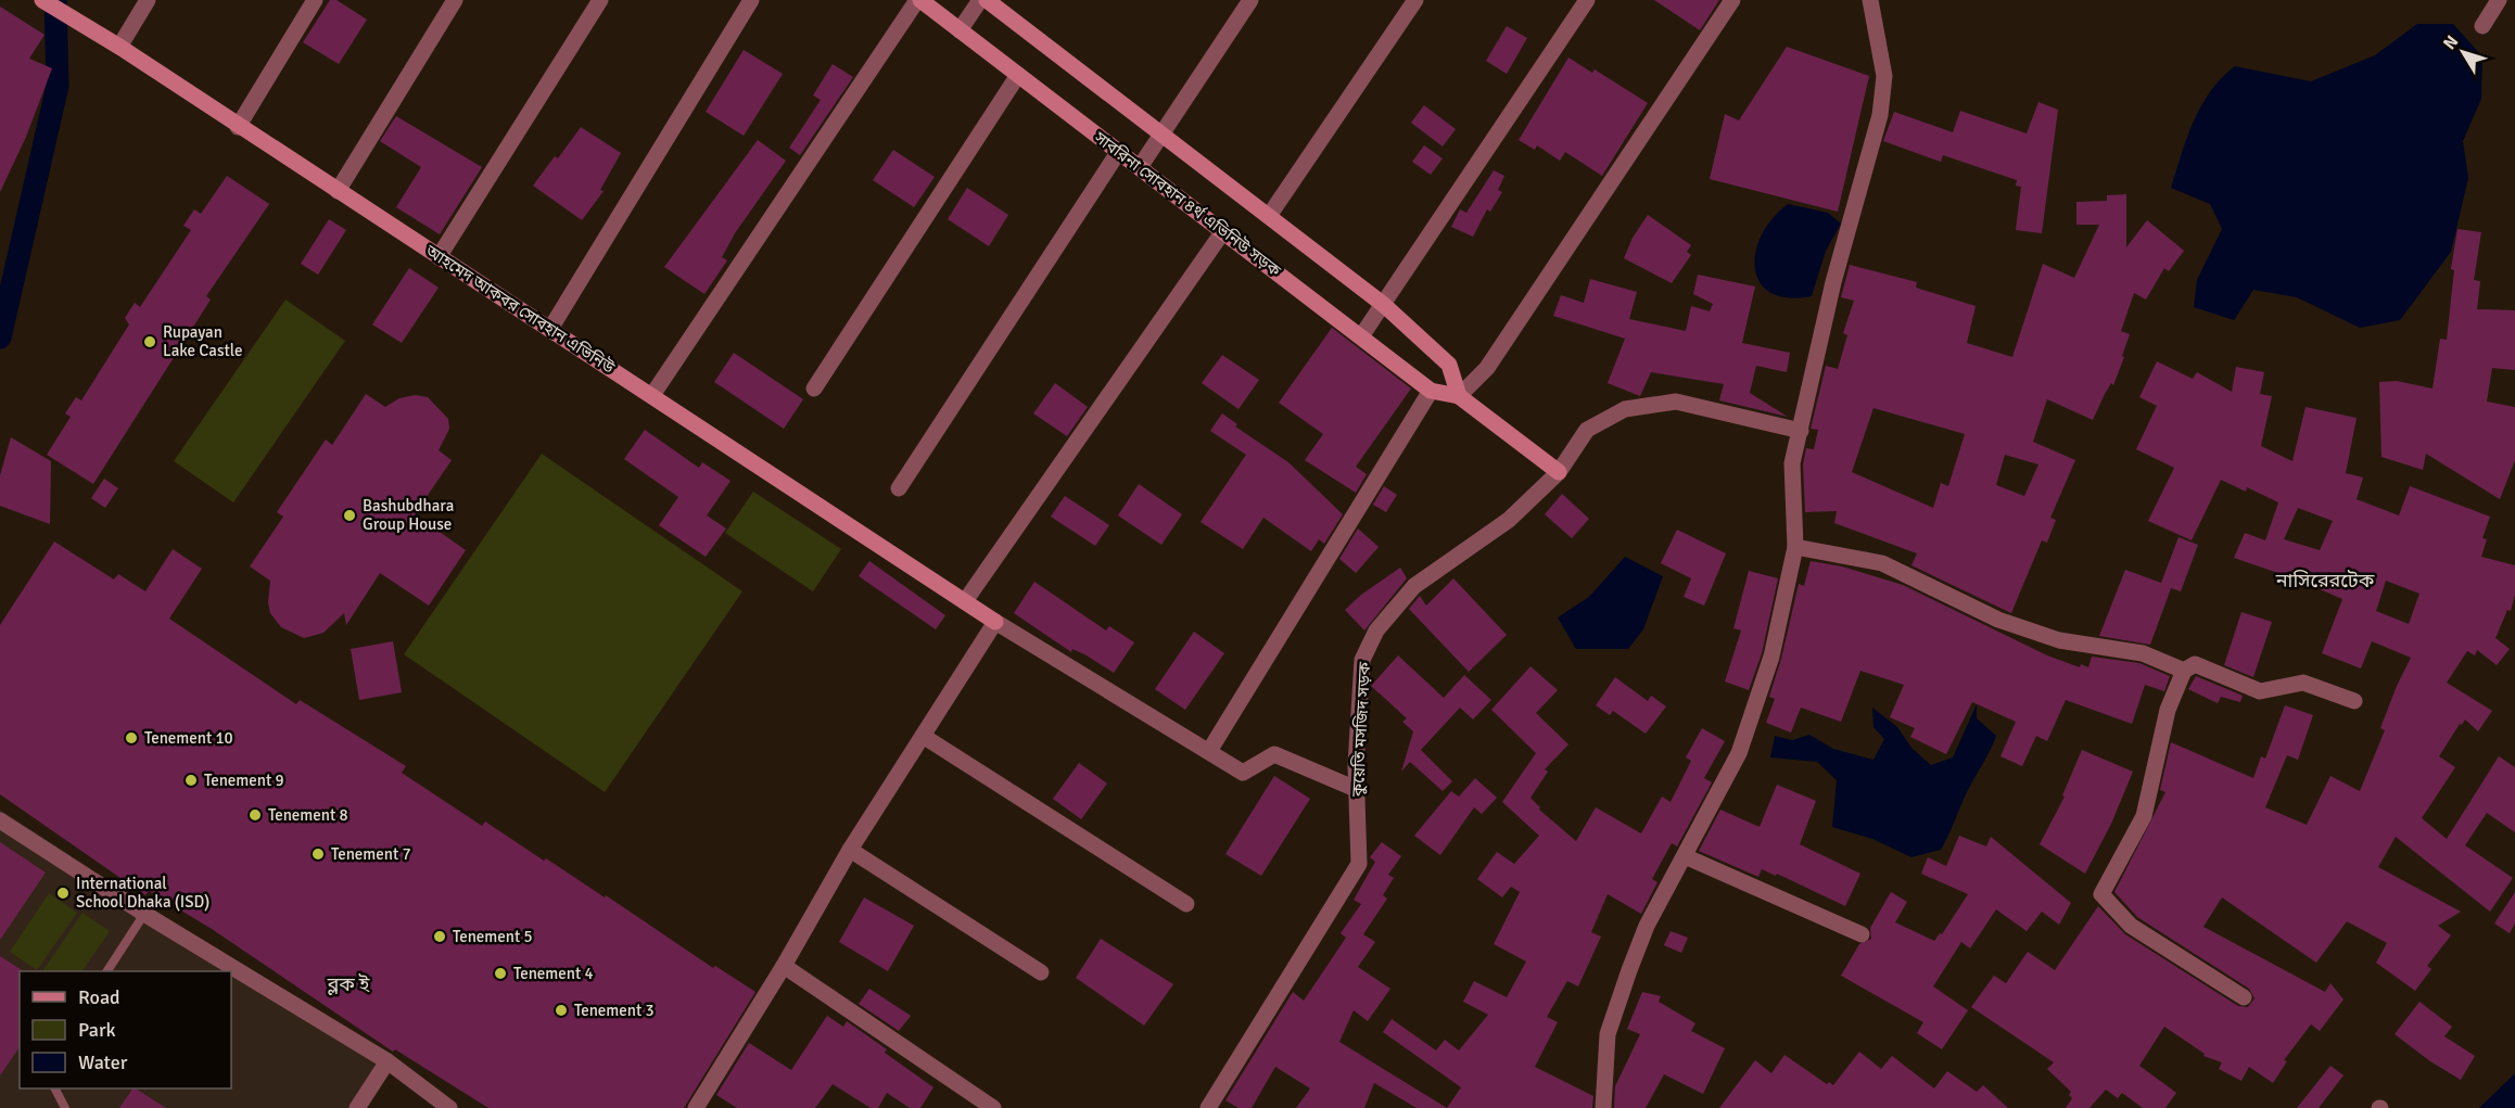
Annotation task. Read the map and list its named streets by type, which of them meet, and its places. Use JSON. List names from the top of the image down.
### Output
{
  "streets": {
    "street": ["সাবরিনা সোবহান ৪র্থ এভিনিউ সড়ক", "আহমেদ আকবর সোবহান এভিনিউ", "কুয়েতি মসজিদ সড়ক"]
  },
  "crossings": [
    ["সাবরিনা সোবহান ৪র্থ এভিনিউ সড়ক", "কুয়েতি মসজিদ সড়ক"]
  ],
  "districts": ["নাসিরেরটেক", "ব্লক ই"],
  "places": [
    "Rupayan Lake Castle",
    "Bashubdhara Group House",
    "Tenement 10",
    "Tenement 9",
    "Tenement 8",
    "Tenement 7",
    "International School Dhaka (ISD)",
    "Tenement 5",
    "Tenement 4",
    "Tenement 3"
  ],
  "legend": ["Road", "Park", "Water"],
  "north": "top left"
}
